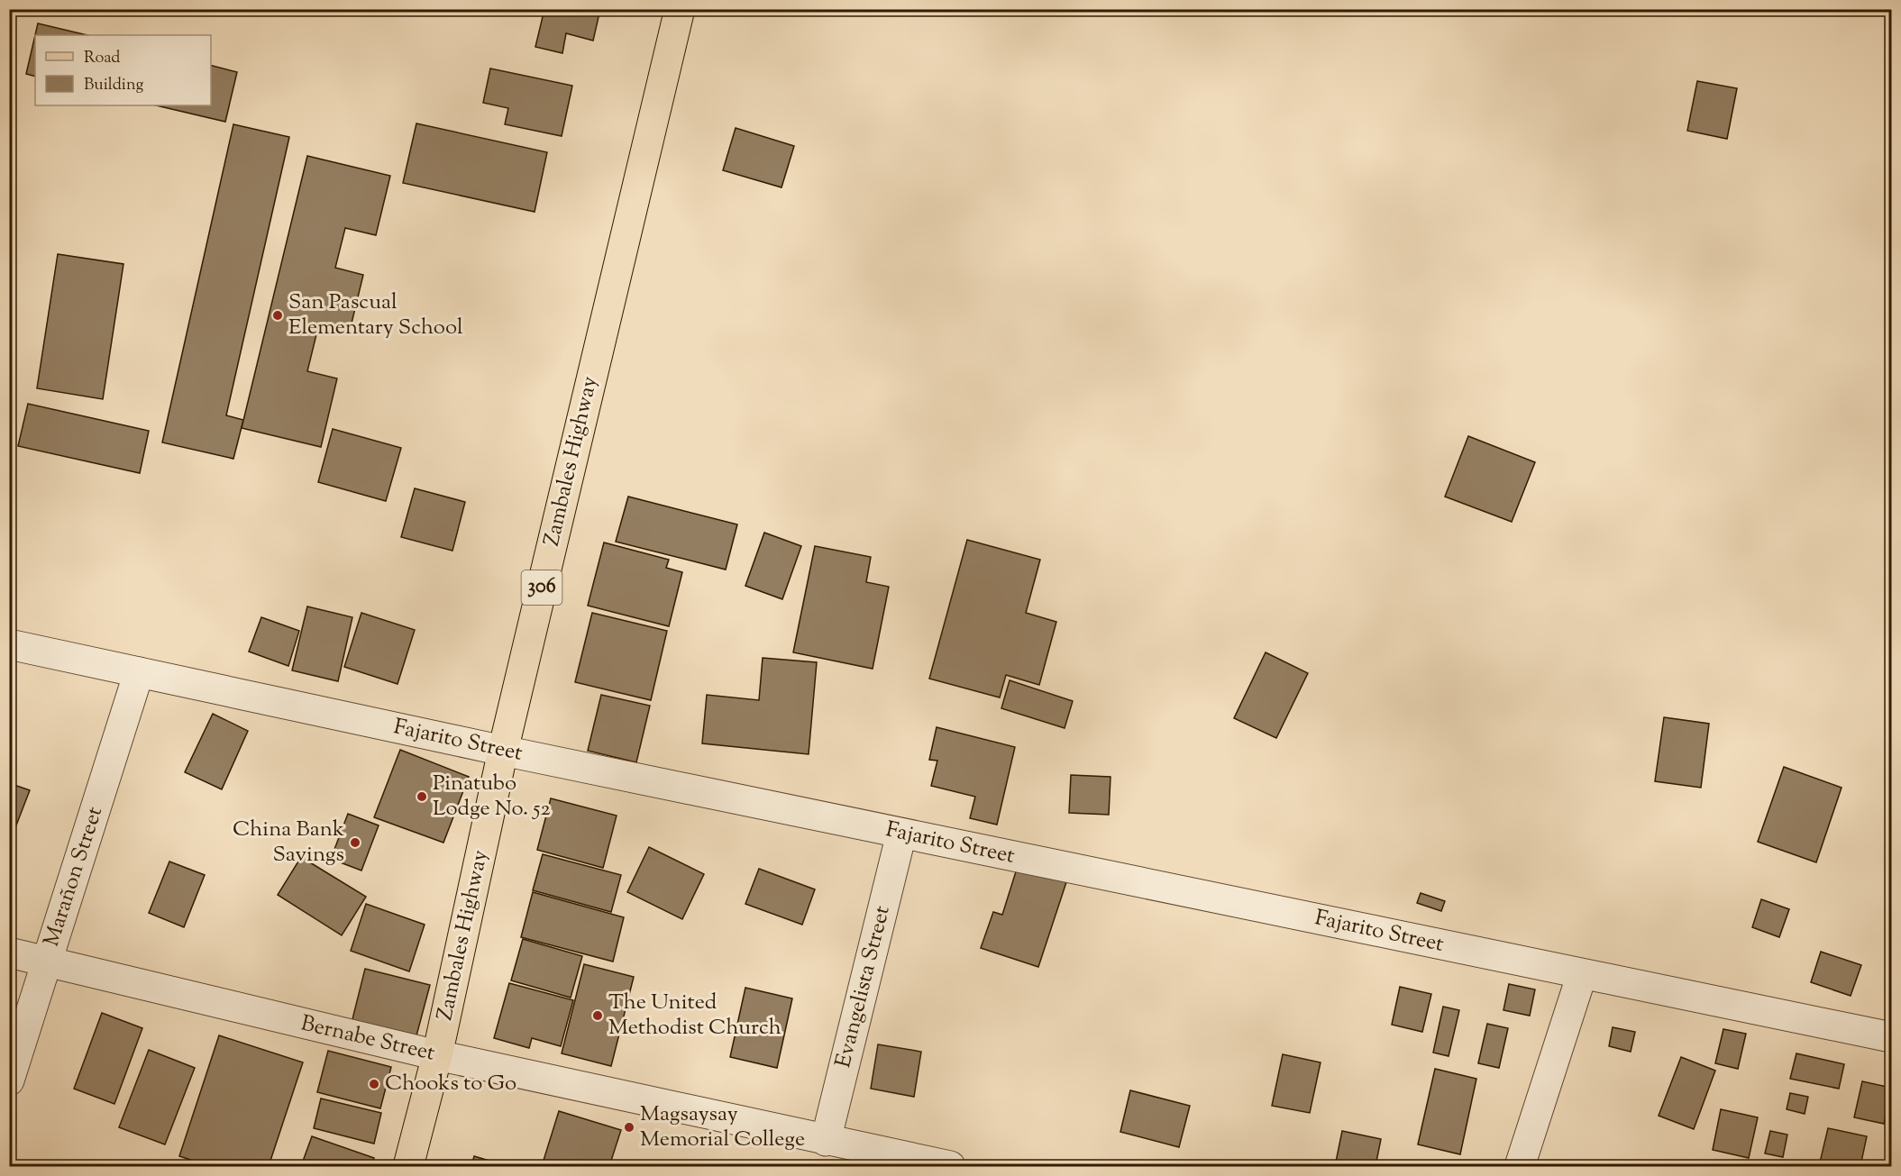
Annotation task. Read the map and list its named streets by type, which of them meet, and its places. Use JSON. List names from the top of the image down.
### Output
{
  "streets": {
    "main road": ["Zambales Highway", "306"],
    "street": [
      "Fajarito Street",
      "Marañon Street",
      "Evangelista Street",
      "Bernabe Street"
    ]
  },
  "crossings": [
    ["Zambales Highway", "Fajarito Street"],
    ["Zambales Highway", "Bernabe Street"],
    ["Fajarito Street", "Marañon Street"],
    ["Fajarito Street", "Evangelista Street"],
    ["Marañon Street", "Bernabe Street"],
    ["Evangelista Street", "Bernabe Street"]
  ],
  "places": [
    "San Pascual Elementary School",
    "Pinatubo Lodge No. 52",
    "China Bank Savings",
    "The United Methodist Church",
    "Chooks to Go",
    "Magsaysay Memorial College"
  ],
  "legend": ["Road", "Building"]
}
